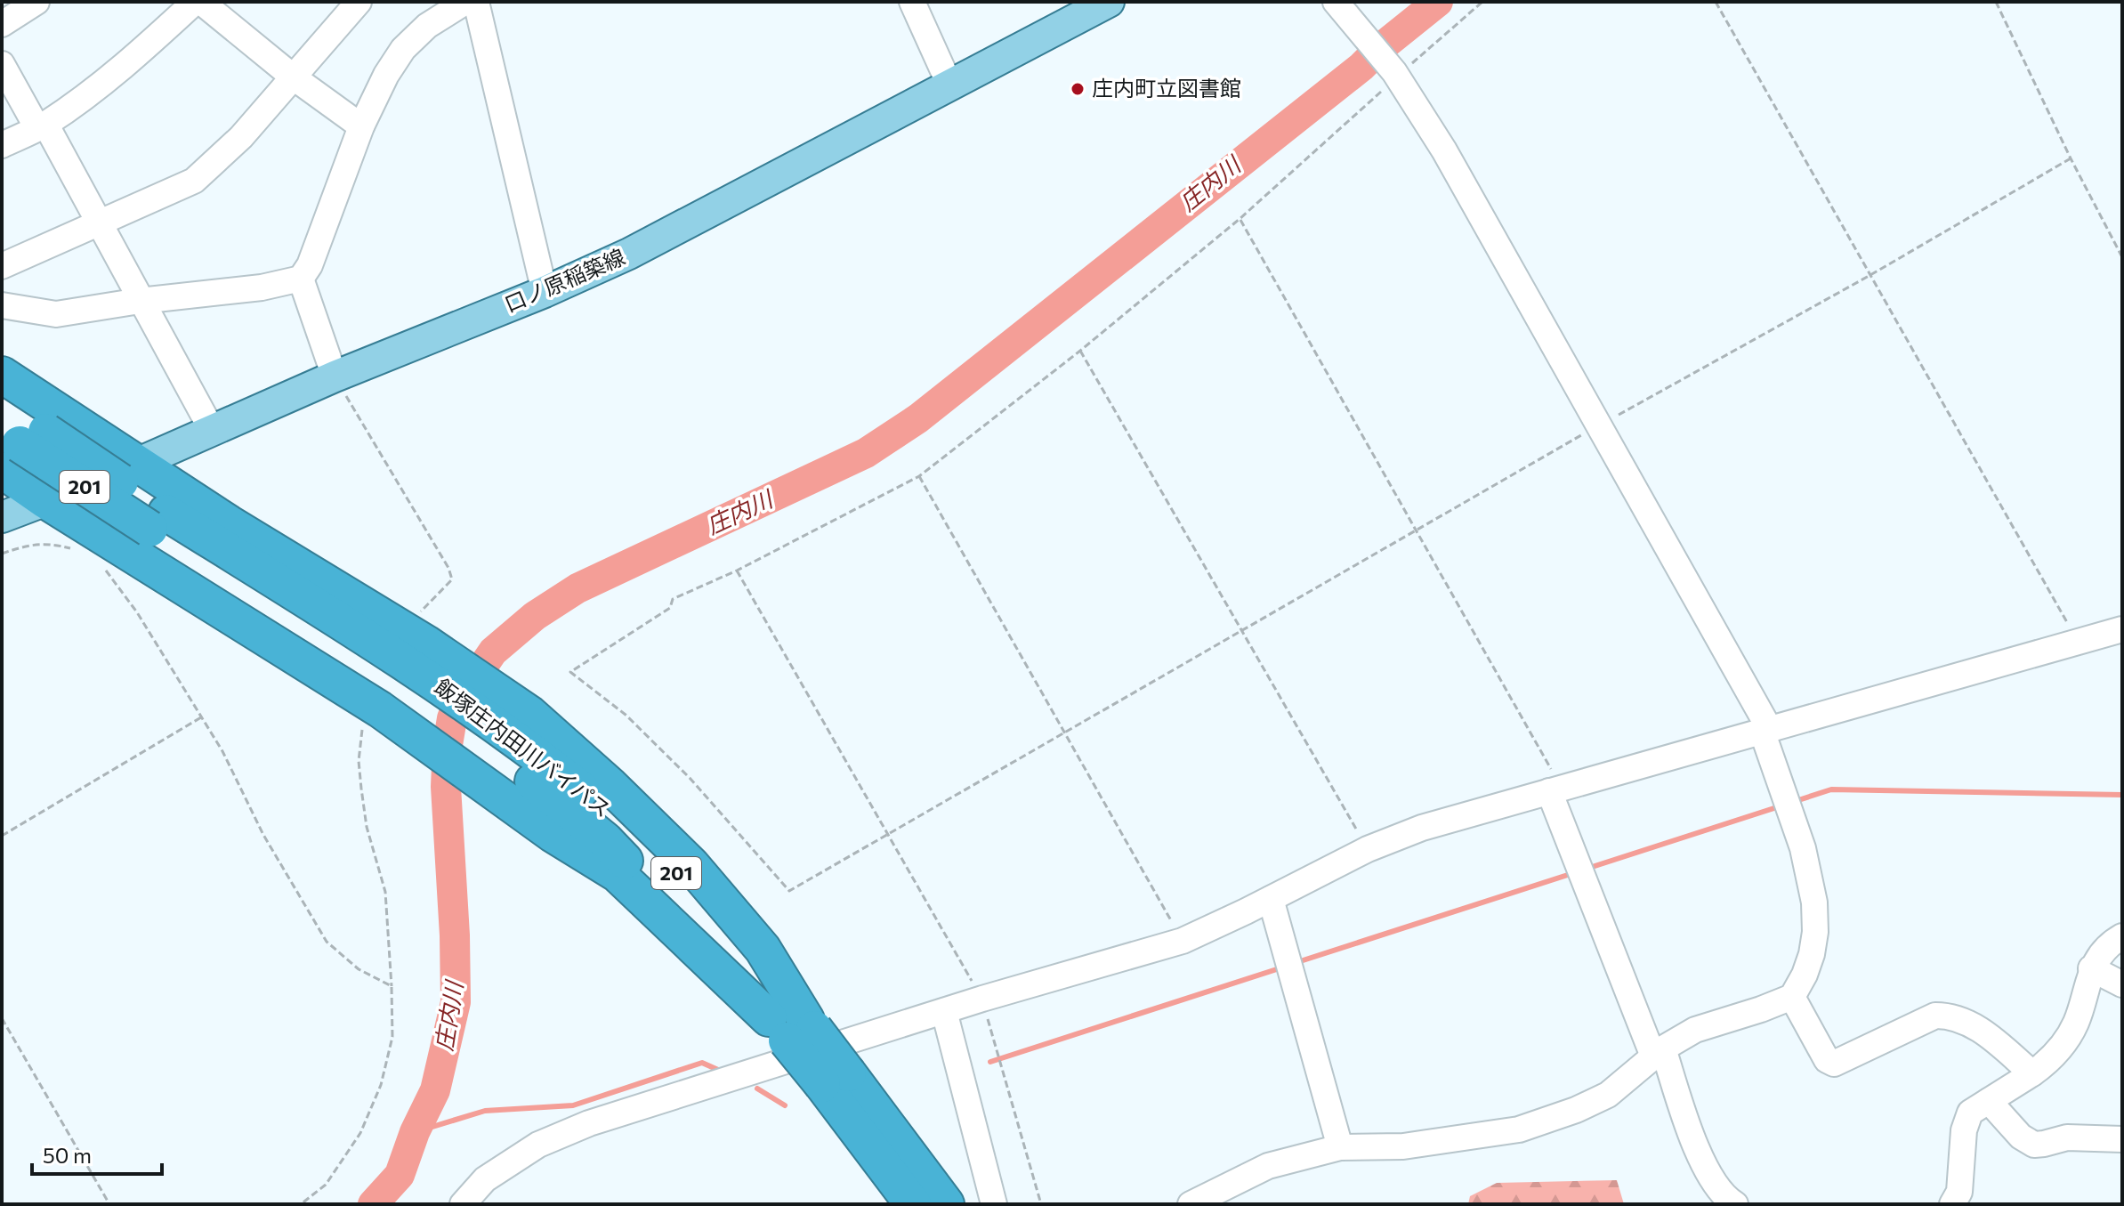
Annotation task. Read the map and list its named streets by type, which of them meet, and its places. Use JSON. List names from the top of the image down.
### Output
{
  "streets": {
    "highway": ["201", "飯塚庄内田川バイパス"],
    "main road": ["口ノ原稲築線"]
  },
  "water": ["庄内川"],
  "places": ["庄内町立図書館"],
  "scale_bar": "50 m"
}
